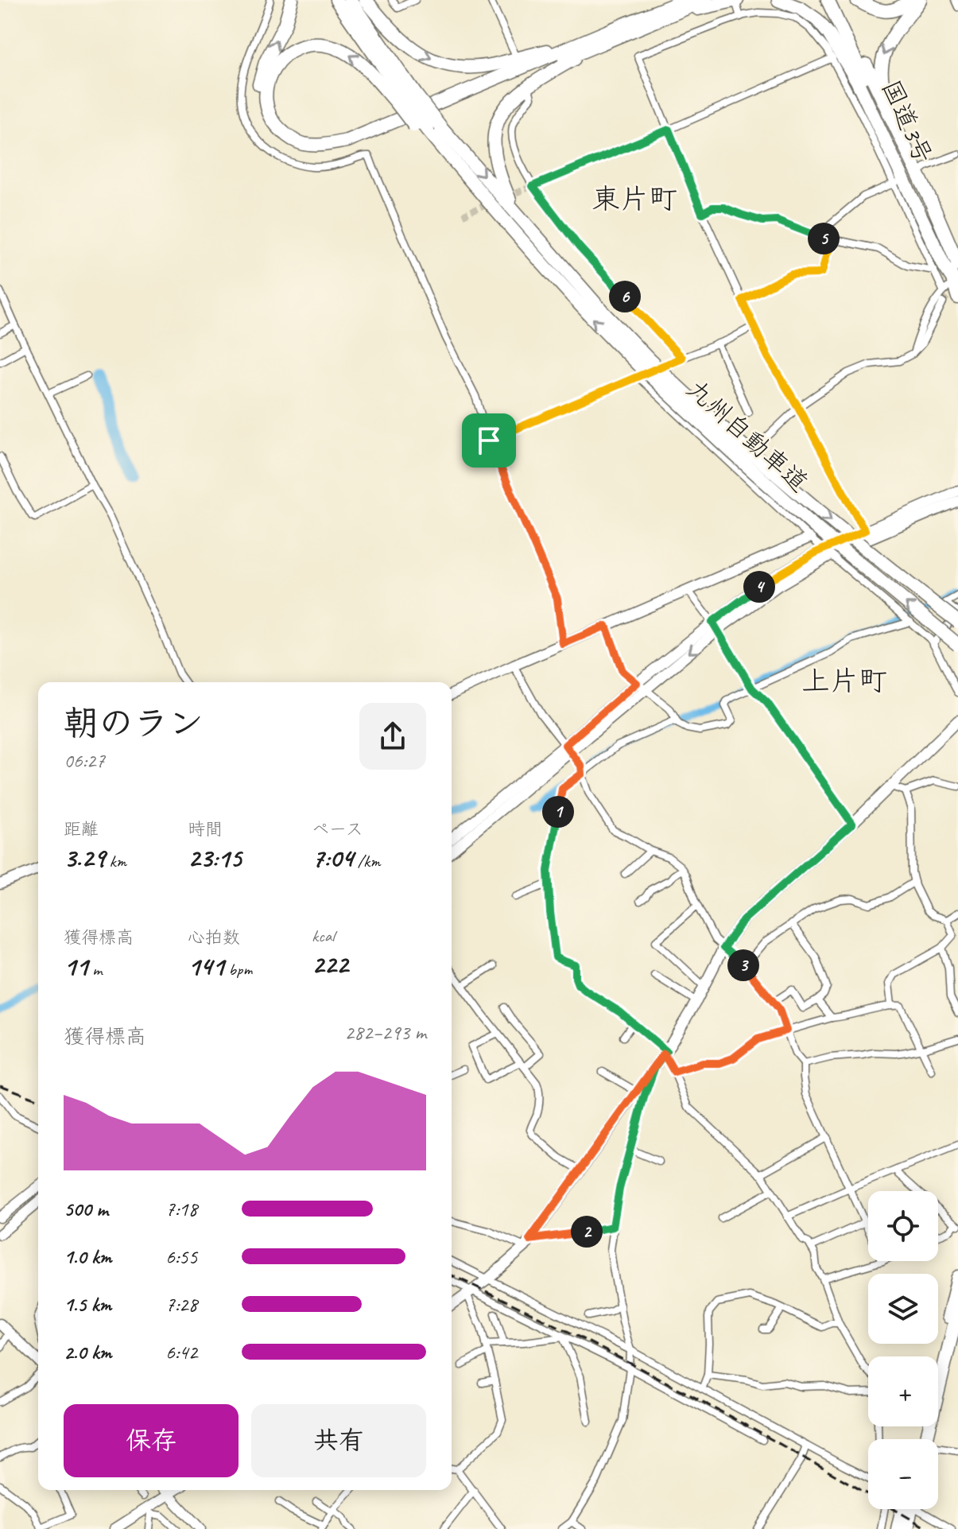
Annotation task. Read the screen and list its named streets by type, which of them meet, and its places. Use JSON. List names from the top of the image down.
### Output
{
  "streets": {
    "highway": ["国道3号", "九州自動車道"]
  },
  "districts": ["東片町", "上片町"],
  "page": {
    "pins": [
      "5",
      "6",
      "4",
      "1",
      "3",
      "2"
    ],
    "heading": ["朝のラン", "06:27"],
    "stats": [
      ["距離", "3.29 km"],
      ["時間", "23:15"],
      ["ペース", "7:04 /km"],
      ["獲得標高", "11 m"],
      ["心拍数", "141 bpm"],
      ["kcal", "222"]
    ],
    "chart": ["獲得標高", "282–293 m"],
    "list": [
      {
        "name": "500 m",
        "note": "7:18"
      },
      {
        "name": "1.0 km",
        "note": "6:55"
      },
      {
        "name": "1.5 km",
        "note": "7:28"
      },
      {
        "name": "2.0 km",
        "note": "6:42"
      }
    ],
    "map_buttons": ["+", "−"],
    "buttons": ["保存", "共有"]
  }
}
